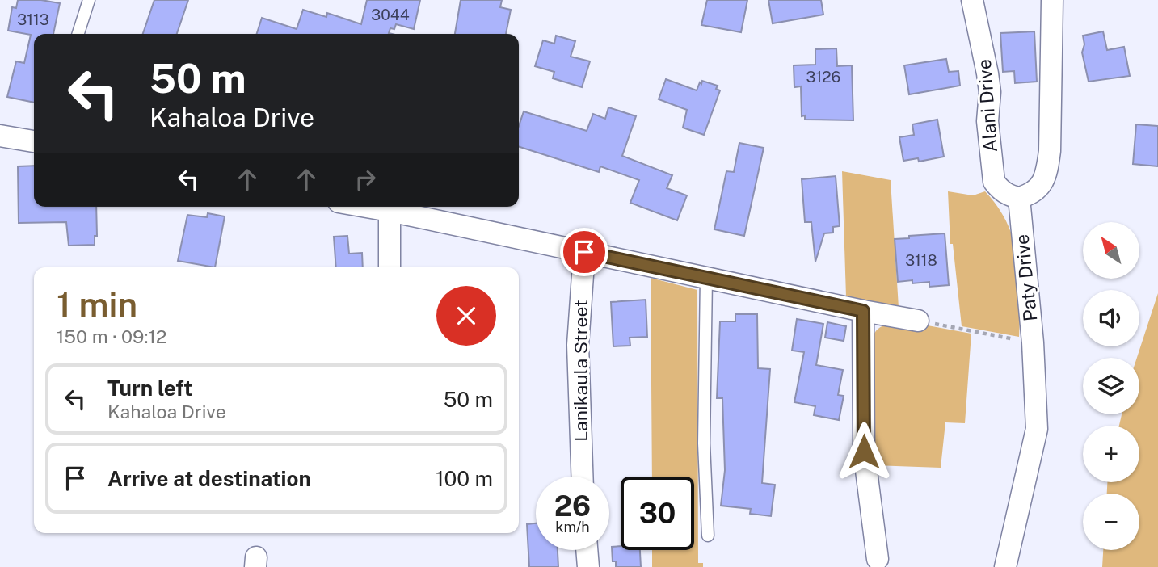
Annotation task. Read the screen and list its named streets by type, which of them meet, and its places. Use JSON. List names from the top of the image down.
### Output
{
  "streets": {
    "street": ["Alani Drive", "Paty Drive", "Lanikaula Street"]
  },
  "crossings": [
    ["Alani Drive", "Paty Drive"]
  ],
  "house_numbers": [
    "3044",
    "3113",
    "3126",
    "3118"
  ],
  "north": "top left",
  "page": {
    "turn": ["50 m", "Kahaloa Drive"],
    "map_buttons": ["+", "−"],
    "heading": ["1 min", "150 m · 09:12"],
    "list": [
      {
        "name": "Turn left",
        "note": "Kahaloa Drive",
        "value": "50 m"
      },
      {
        "name": "Arrive at destination",
        "value": "100 m"
      }
    ],
    "speed": "26 km/h",
    "limit": "30"
  }
}
